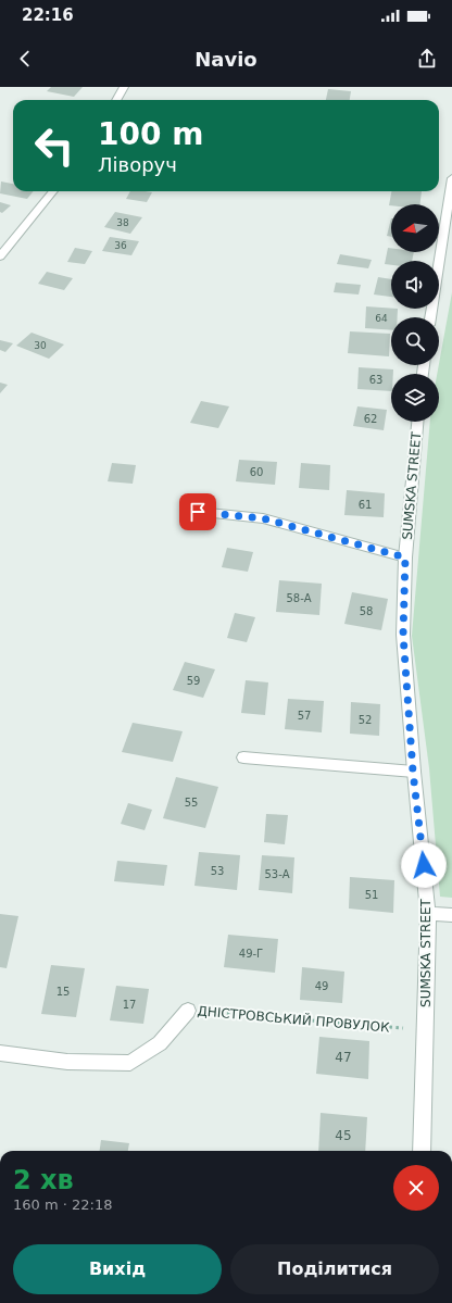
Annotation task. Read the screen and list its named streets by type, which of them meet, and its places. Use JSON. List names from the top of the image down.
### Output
{
  "streets": {
    "street": ["SUMSKA STREET", "ДНІСТРОВСЬКИЙ ПРОВУЛОК"]
  },
  "crossings": [
    ["SUMSKA STREET", "ДНІСТРОВСЬКИЙ ПРОВУЛОК"]
  ],
  "house_numbers": [
    "38",
    "36",
    "64",
    "30",
    "63",
    "62",
    "60",
    "61",
    "58-А",
    "58",
    "59",
    "57",
    "52",
    "55",
    "53",
    "53-А",
    "51",
    "49-Г",
    "49",
    "15",
    "17",
    "47",
    "45"
  ],
  "north": "left",
  "page": {
    "status": "22:16",
    "header": "Navio",
    "turn": ["100 m", "Ліворуч"],
    "heading": ["2 хв", "160 m · 22:18"],
    "buttons": ["Вихід", "Поділитися"]
  }
}
